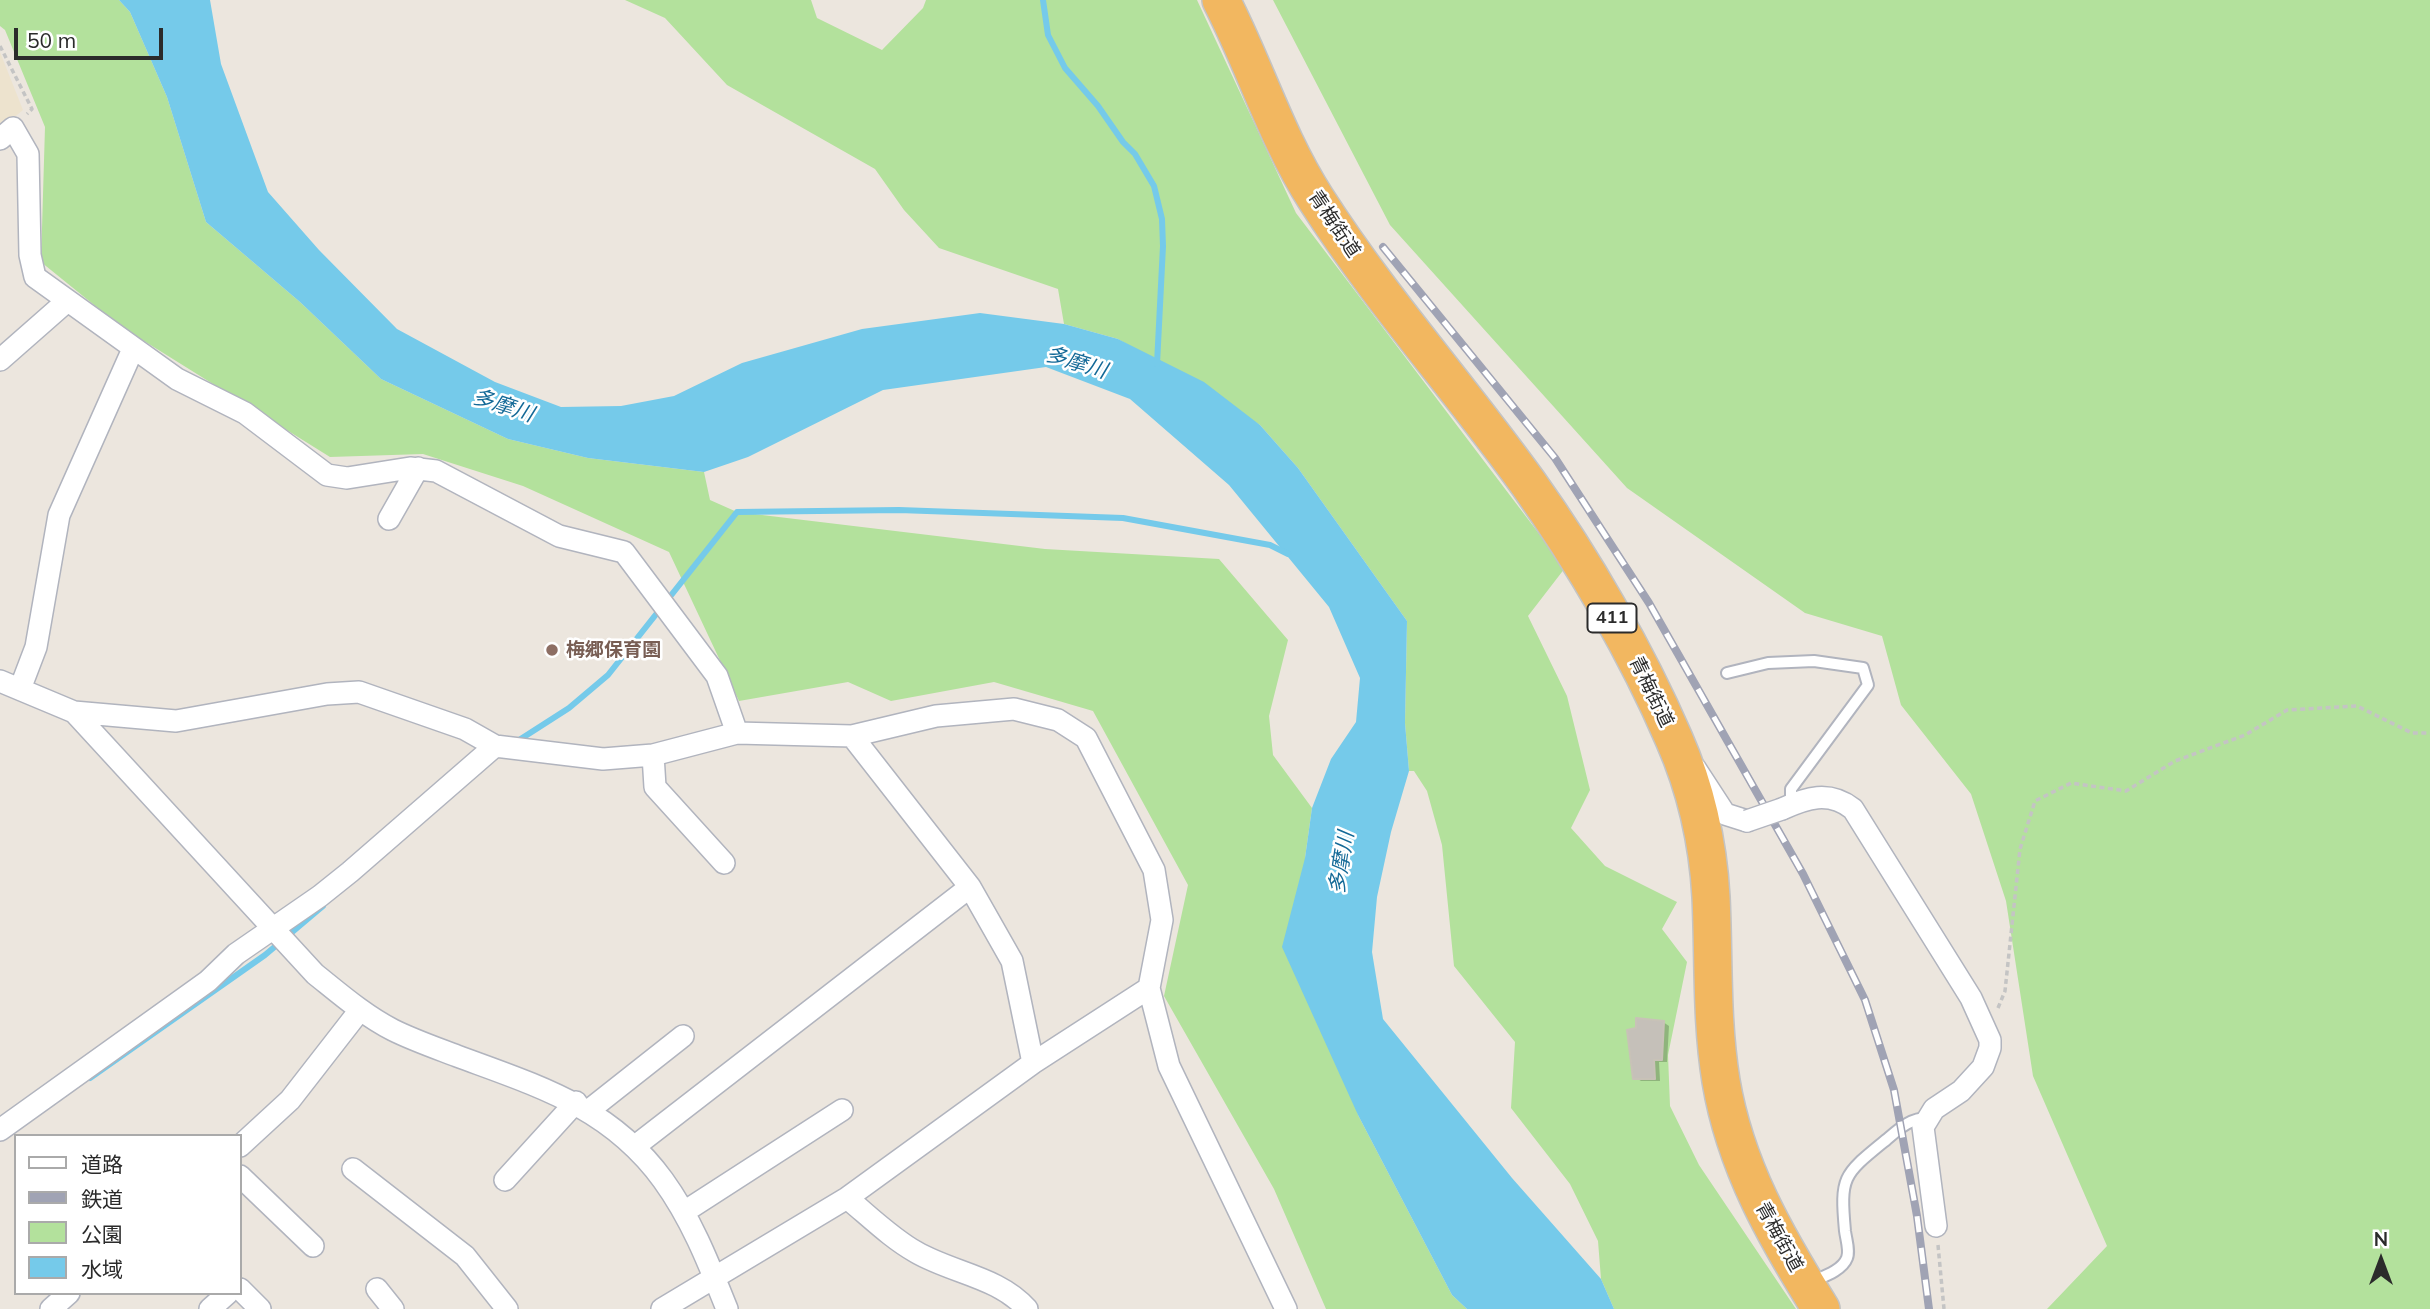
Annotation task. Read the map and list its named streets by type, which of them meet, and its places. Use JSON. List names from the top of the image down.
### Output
{
  "streets": {
    "highway": ["青梅街道", "411"]
  },
  "water": ["多摩川"],
  "places": ["梅郷保育園"],
  "legend": [
    "道路",
    "鉄道",
    "公園",
    "水域"
  ],
  "scale_bar": "50 m",
  "north": "top"
}
